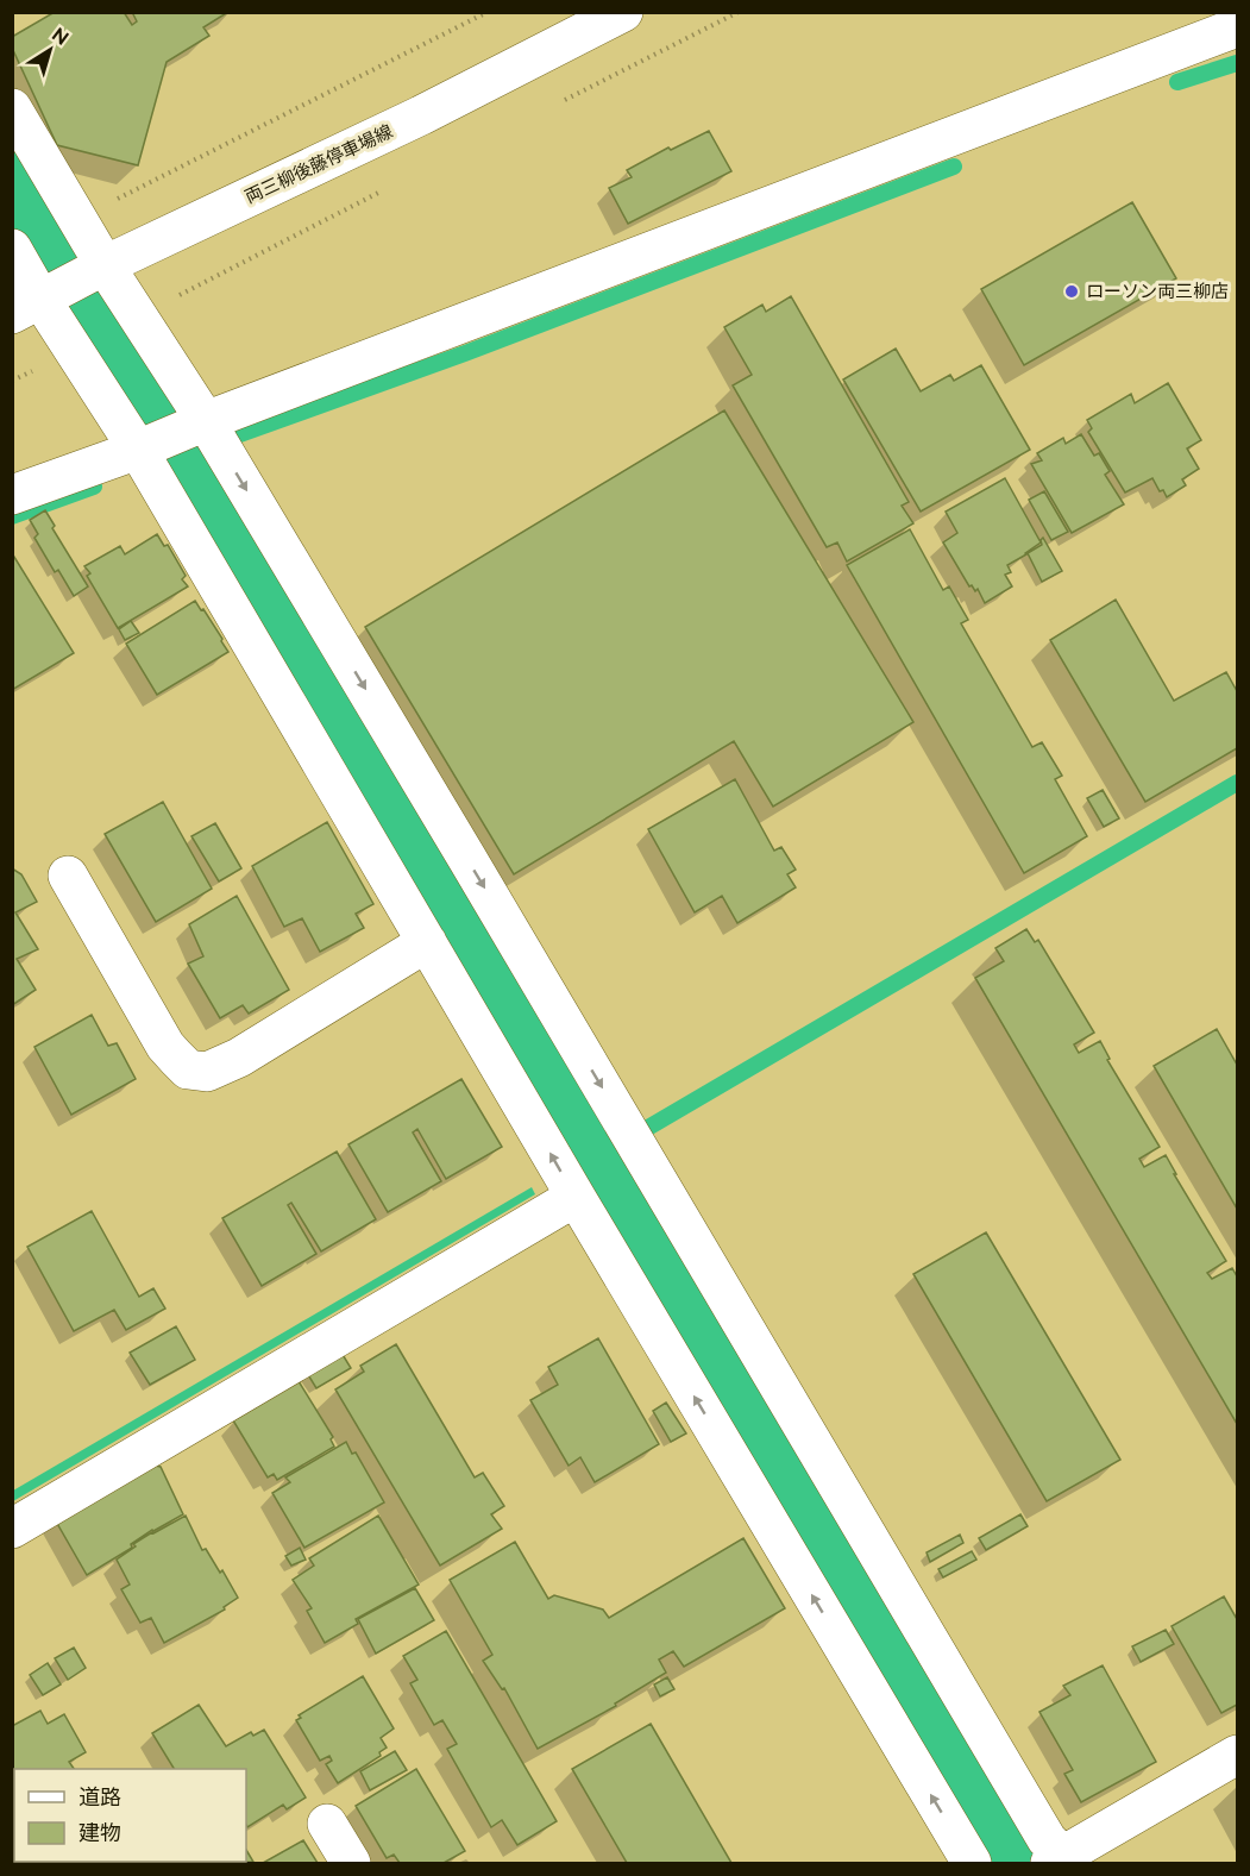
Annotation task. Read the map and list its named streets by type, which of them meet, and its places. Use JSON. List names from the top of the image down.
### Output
{
  "streets": {
    "street": ["両三柳後藤停車場線"]
  },
  "places": ["ローソン両三柳店"],
  "legend": ["道路", "建物"],
  "north": "top right"
}
